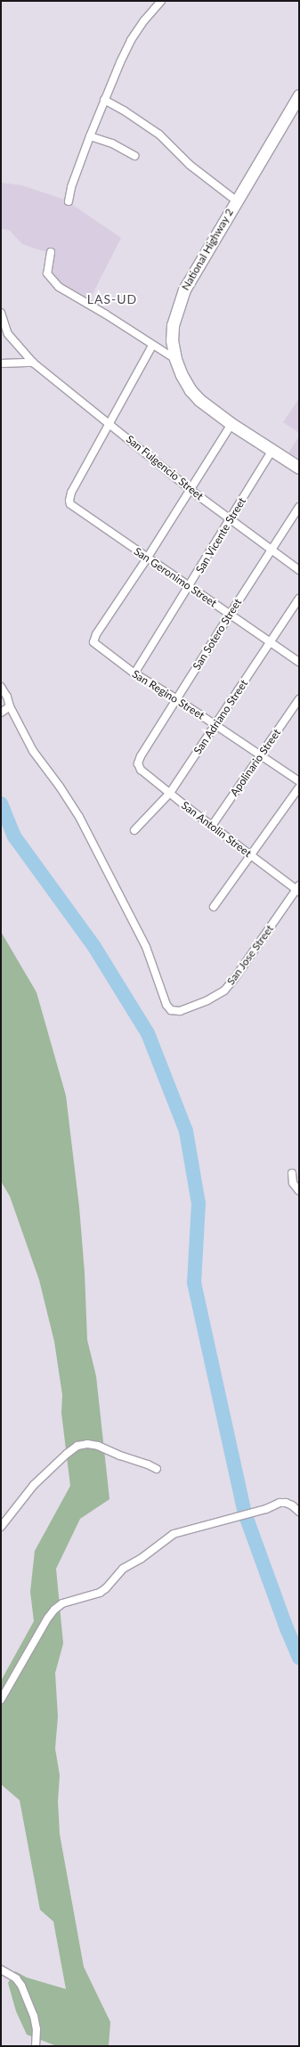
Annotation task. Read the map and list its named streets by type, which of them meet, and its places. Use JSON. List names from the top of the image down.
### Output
{
  "streets": {
    "highway": ["National Highway 2"],
    "street": [
      "San Fulgencio Street",
      "San Vicente Street",
      "San Geronimo Street",
      "San Sotero Street",
      "San Regino Street",
      "San Adriano Street",
      "Apolinario Street",
      "San Antolin Street",
      "San Jose Street"
    ]
  },
  "crossings": [
    ["National Highway 2", "San Vicente Street"],
    ["San Fulgencio Street", "San Vicente Street"],
    ["San Fulgencio Street", "San Geronimo Street"],
    ["San Fulgencio Street", "San Sotero Street"],
    ["San Vicente Street", "San Geronimo Street"],
    ["San Vicente Street", "San Regino Street"],
    ["San Geronimo Street", "San Sotero Street"],
    ["San Geronimo Street", "San Regino Street"],
    ["San Geronimo Street", "San Adriano Street"],
    ["San Sotero Street", "San Regino Street"],
    ["San Sotero Street", "San Antolin Street"],
    ["San Regino Street", "San Adriano Street"],
    ["San Regino Street", "Apolinario Street"],
    ["San Adriano Street", "San Antolin Street"],
    ["Apolinario Street", "San Antolin Street"],
    ["San Antolin Street", "San Jose Street"]
  ],
  "districts": ["LAS-UD"]
}
